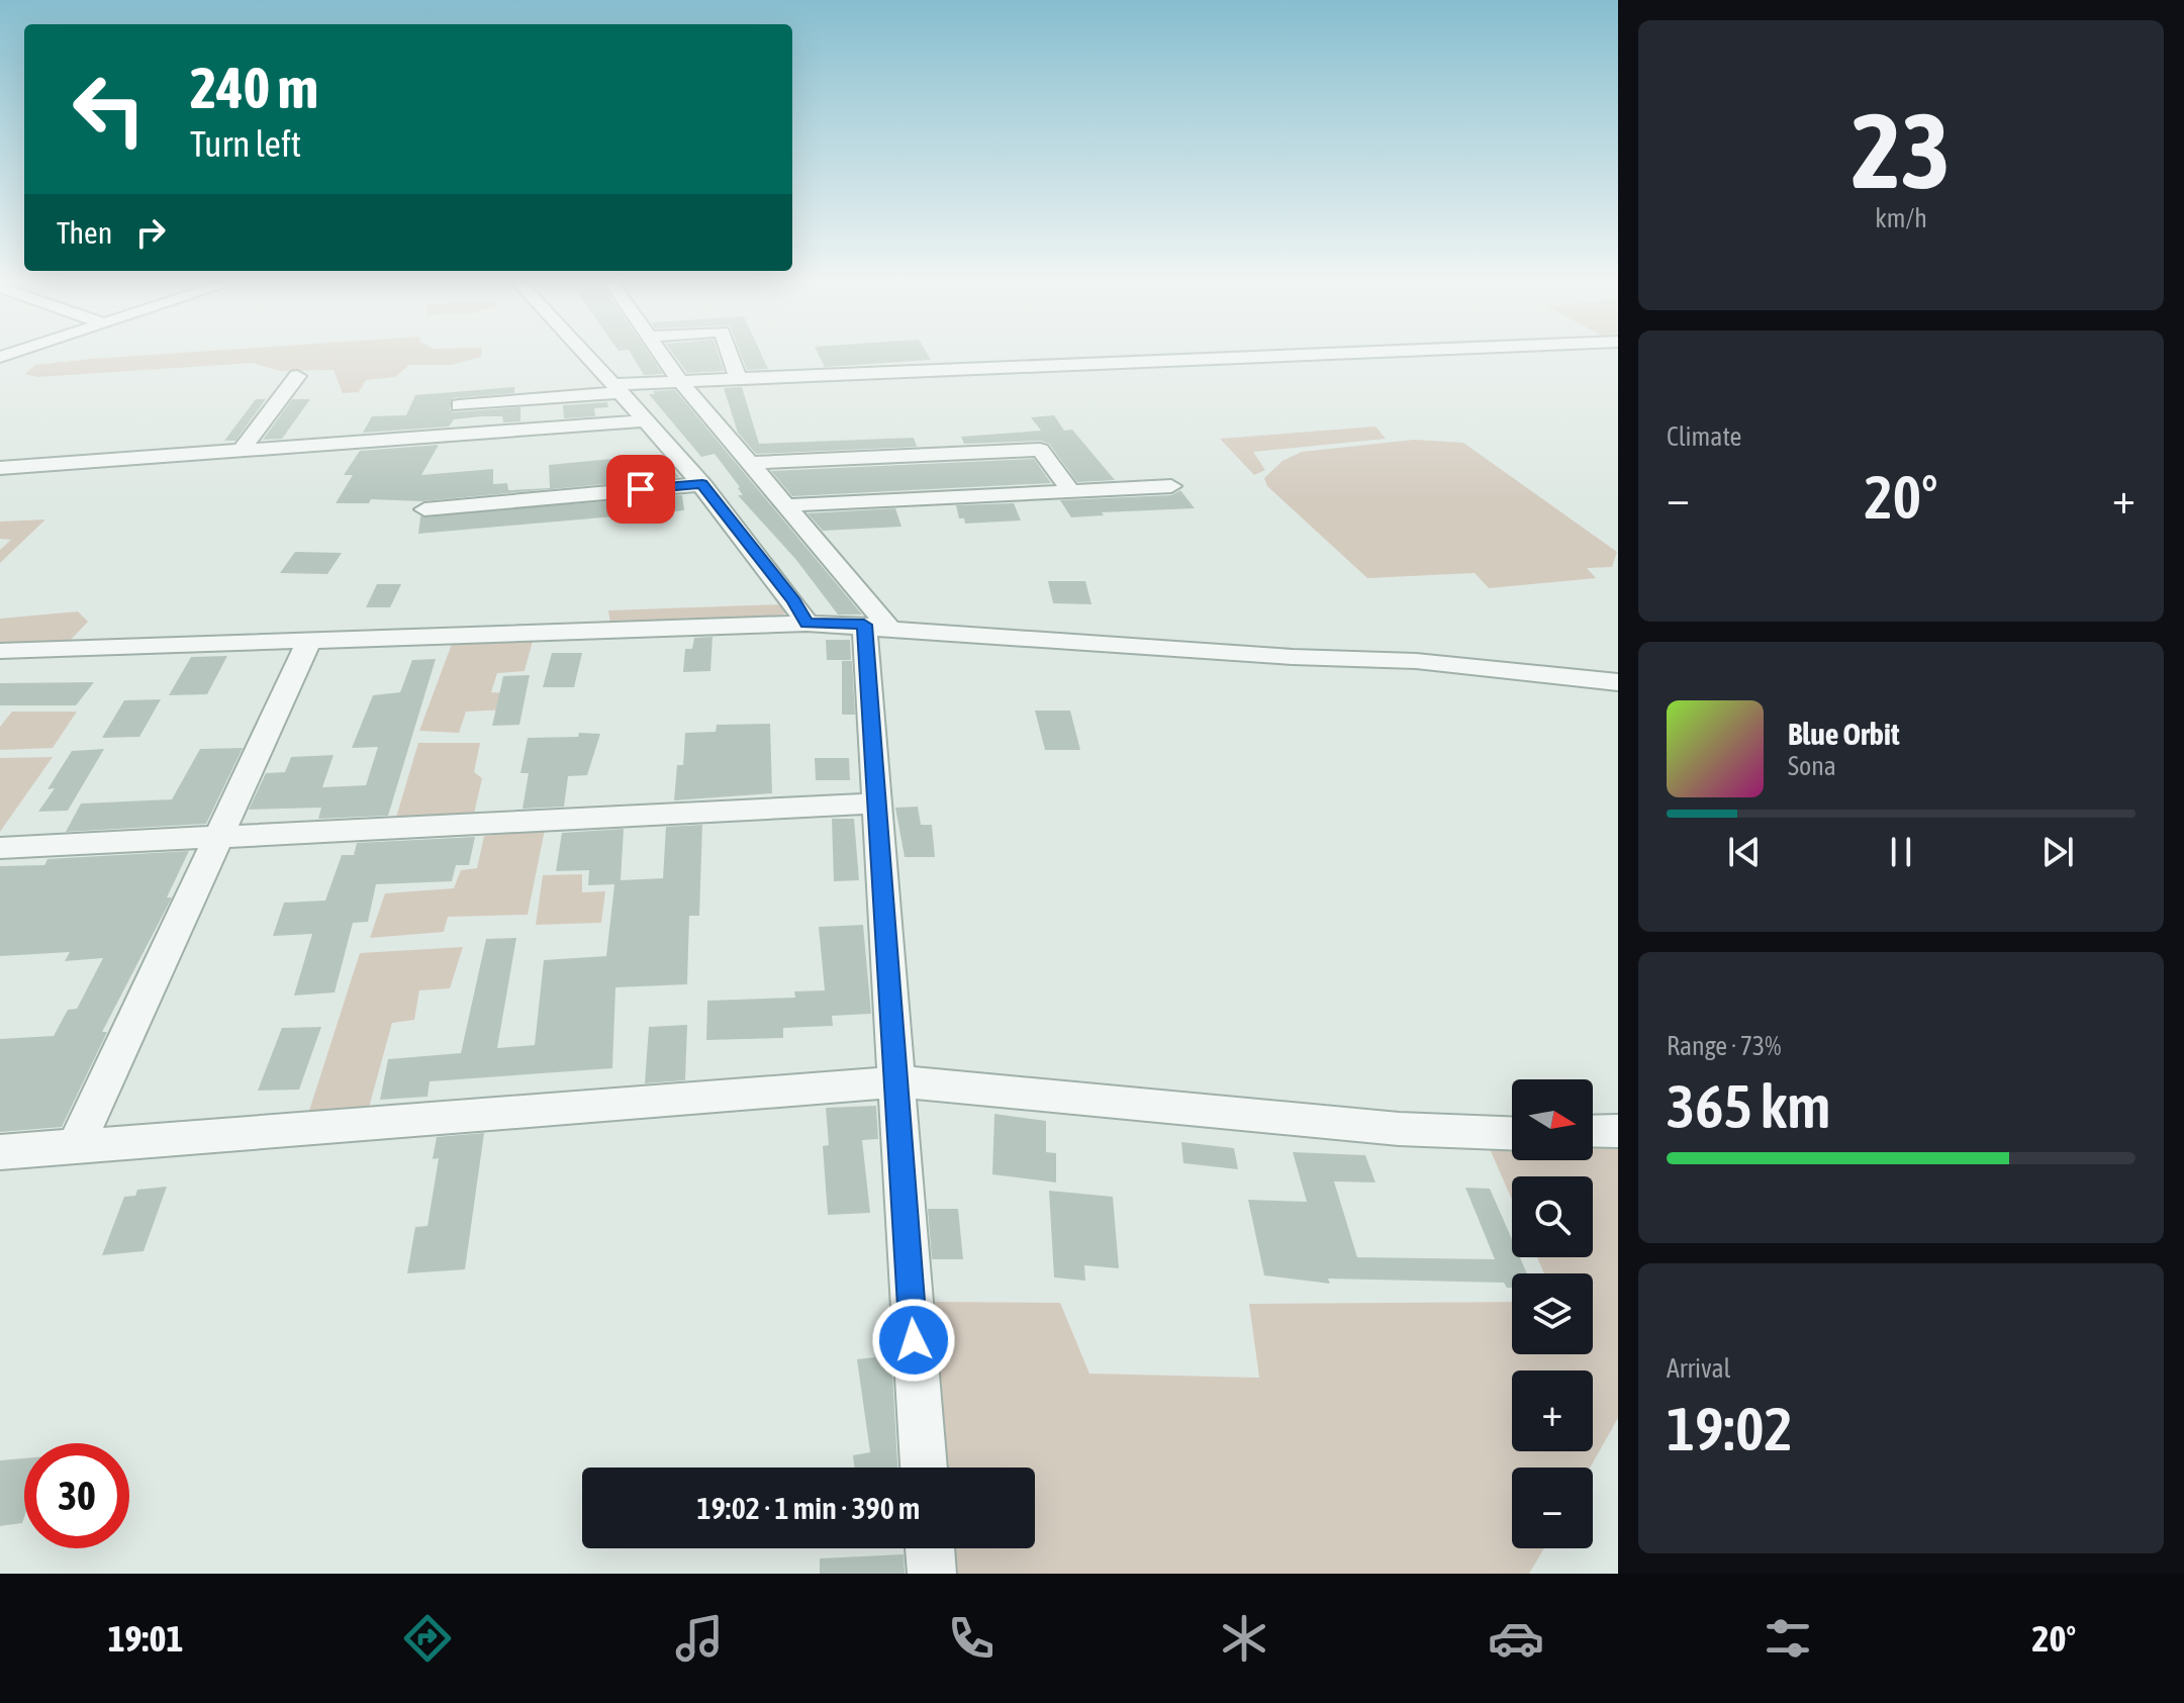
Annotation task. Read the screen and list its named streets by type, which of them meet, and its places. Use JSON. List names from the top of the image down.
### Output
{
  "north": "right",
  "page": {
    "tile": [
      ["23", "km/h"],
      "Climate",
      ["Range · 73%", "365 km"],
      ["Arrival", "19:02"]
    ],
    "turn": ["240 m", "Turn left"],
    "then": "Then",
    "heat": ["−", "20°", "+"],
    "song": ["Blue Orbit", "Sona"],
    "map_buttons": ["+", "−"],
    "limit": "30",
    "trip": "19:02 · 1 min · 390 m",
    "tabs": ["19:01", "20°"]
  }
}
